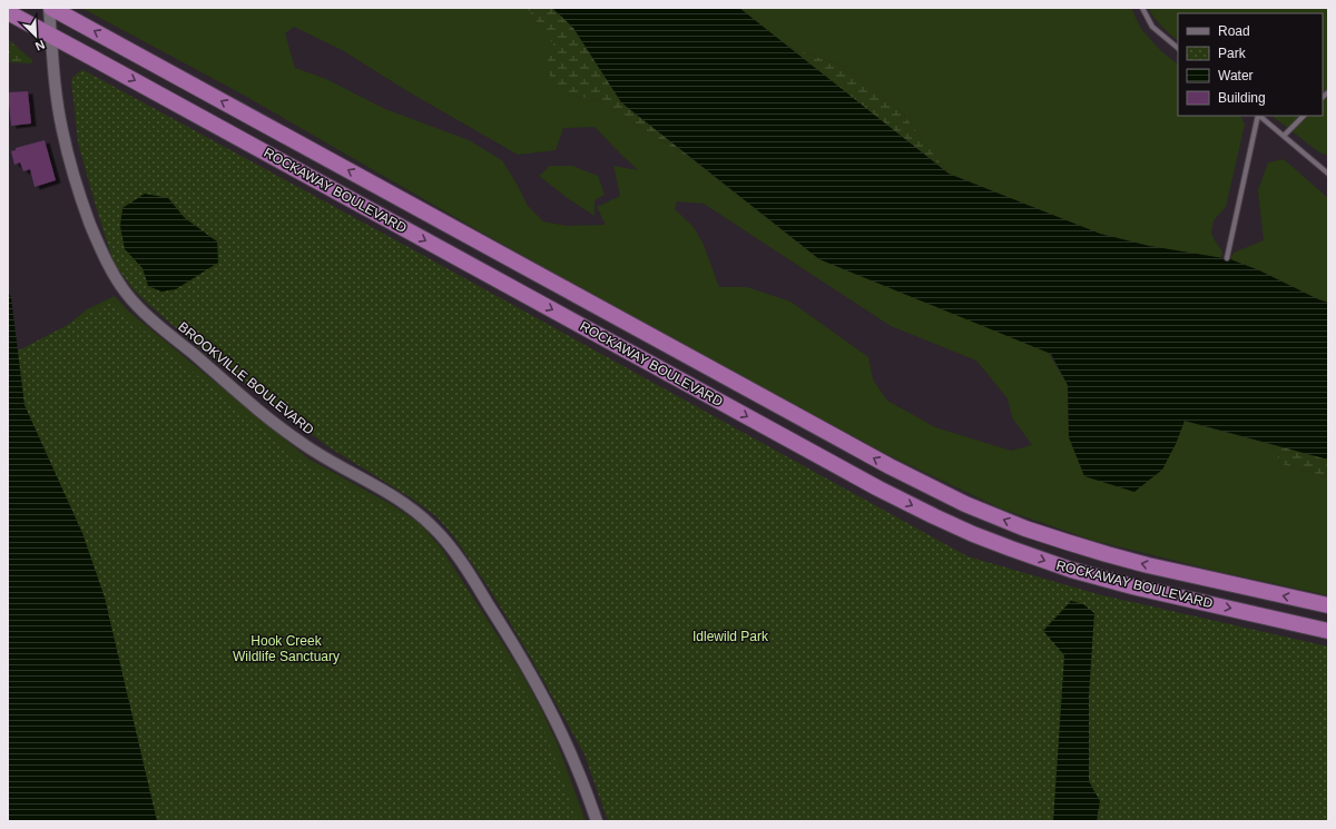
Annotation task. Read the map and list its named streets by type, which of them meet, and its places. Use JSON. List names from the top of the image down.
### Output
{
  "streets": {
    "highway": ["ROCKAWAY BOULEVARD"],
    "street": ["BROOKVILLE BOULEVARD"]
  },
  "crossings": [
    ["ROCKAWAY BOULEVARD", "BROOKVILLE BOULEVARD"]
  ],
  "parks": ["Idlewild Park", "Hook Creek Wildlife Sanctuary"],
  "legend": [
    "Road",
    "Park",
    "Water",
    "Building"
  ],
  "north": "bottom right"
}
